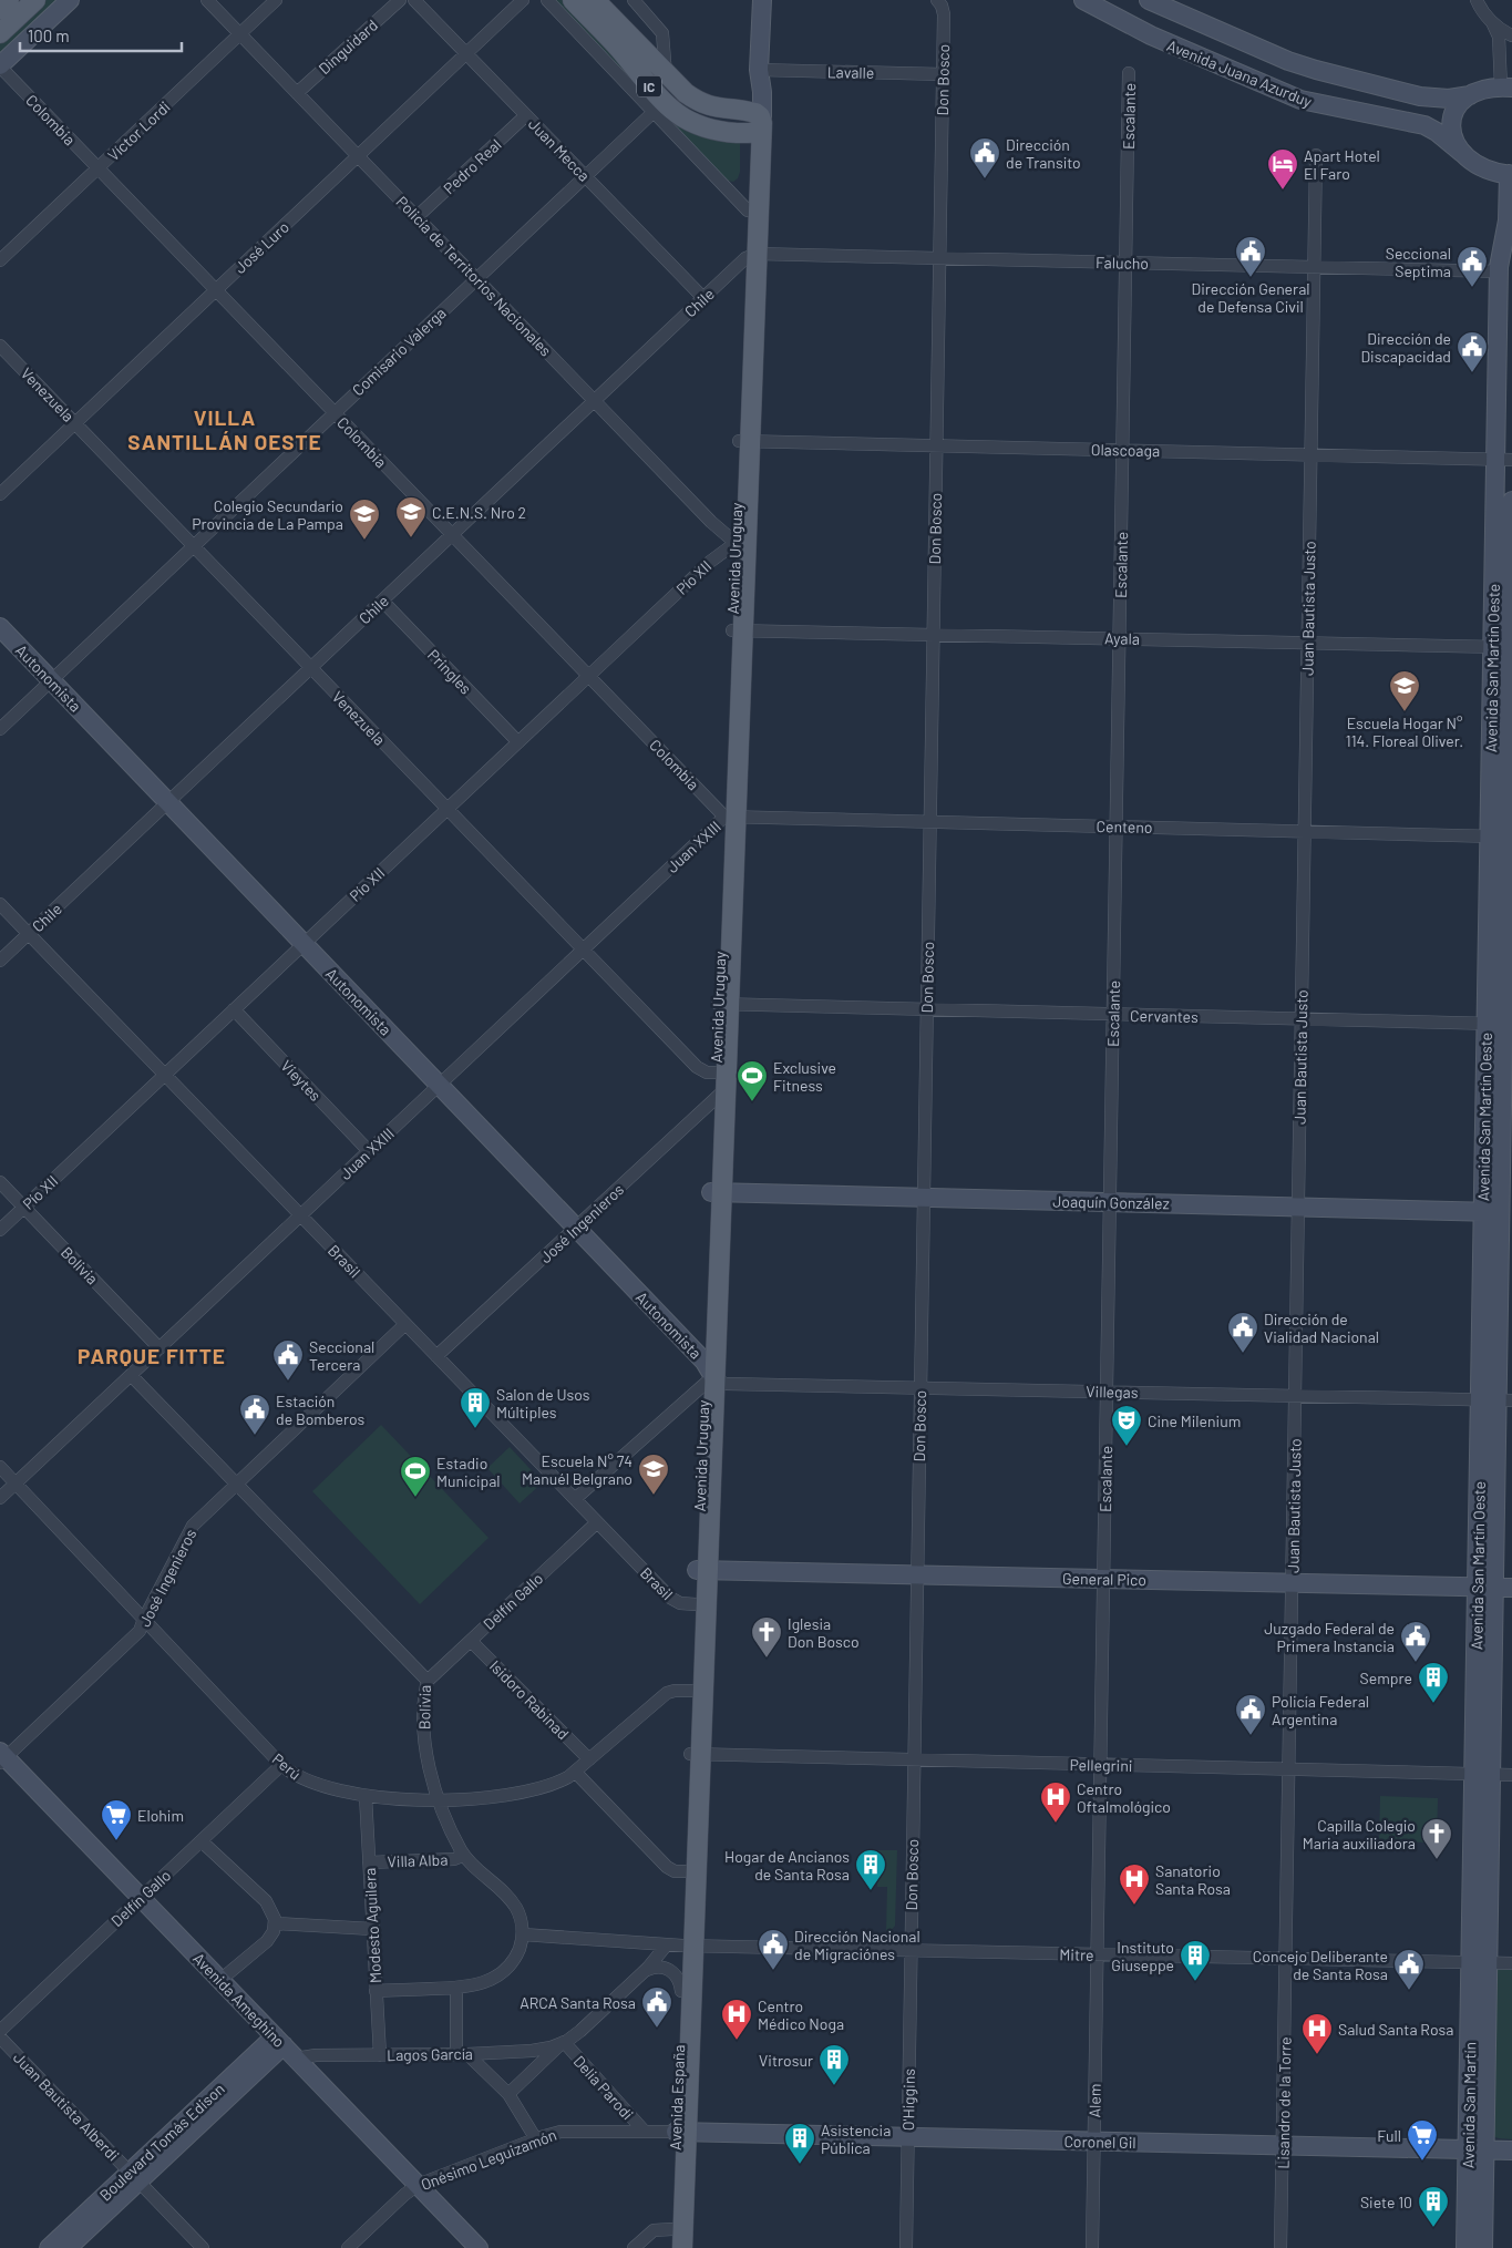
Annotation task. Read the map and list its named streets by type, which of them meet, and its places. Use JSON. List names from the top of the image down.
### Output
{
  "streets": {
    "main road": [
      "Avenida Juana Azurduy",
      "IC",
      "Avenida Uruguay",
      "Avenida San Martín Oeste",
      "Autonomista",
      "Joaquín González",
      "General Pico",
      "Avenida Ameghino",
      "Avenida España",
      "Avenida San Martín",
      "Boulevard Tomás Edison",
      "Coronel Gil"
    ],
    "street": [
      "Dinguidard",
      "Lavalle",
      "Don Bosco",
      "Escalante",
      "Colombia",
      "Víctor Lordi",
      "Juan Mecca",
      "Pedro Real",
      "José Luro",
      "Falucho",
      "Policía de Territorios Nacionales",
      "Chile",
      "Comisario Valerga",
      "Venezuela",
      "Olascoaga",
      "Pío XII",
      "Juan Bautista Justo",
      "Ayala",
      "Pringles",
      "Centeno",
      "Juan XXIII",
      "Cervantes",
      "Vieytes",
      "José Ingenieros",
      "Brasil",
      "Bolivia",
      "Villegas",
      "Delfín Gallo",
      "Isidoro Rabinad",
      "Pellegrini",
      "Perú",
      "Villa Alba",
      "Modesto Aguilera",
      "Mitre",
      "Lagos García",
      "Delia Parodi",
      "O'Higgins",
      "Alem",
      "Lisandro de la Torre",
      "Juan Bautista Alberdi",
      "Onésimo Leguizamón"
    ]
  },
  "crossings": [
    ["Dinguidard", "Policía de Territorios Nacionales"],
    ["Lavalle", "Don Bosco"],
    ["Lavalle", "Avenida Uruguay"],
    ["Don Bosco", "Falucho"],
    ["Don Bosco", "Olascoaga"],
    ["Don Bosco", "Ayala"],
    ["Don Bosco", "Centeno"],
    ["Don Bosco", "Cervantes"],
    ["Don Bosco", "Joaquín González"],
    ["Don Bosco", "Villegas"],
    ["Don Bosco", "General Pico"],
    ["Don Bosco", "Pellegrini"],
    ["Don Bosco", "Mitre"],
    ["Don Bosco", "O'Higgins"],
    ["IC", "Avenida Uruguay"],
    ["Escalante", "Falucho"],
    ["Escalante", "Olascoaga"],
    ["Escalante", "Ayala"],
    ["Escalante", "Centeno"],
    ["Escalante", "Cervantes"],
    ["Escalante", "Joaquín González"],
    ["Escalante", "Villegas"],
    ["Escalante", "General Pico"],
    ["Escalante", "Pellegrini"],
    ["Escalante", "Mitre"],
    ["Escalante", "Alem"],
    ["Colombia", "Víctor Lordi"],
    ["Colombia", "José Luro"],
    ["Colombia", "Chile"],
    ["Colombia", "Comisario Valerga"],
    ["Colombia", "Avenida Uruguay"],
    ["Colombia", "Pío XII"],
    ["Colombia", "Centeno"],
    ["Colombia", "Juan XXIII"],
    ["Víctor Lordi", "Policía de Territorios Nacionales"],
    ["Juan Mecca", "Pedro Real"],
    ["Juan Mecca", "José Luro"],
    ["Juan Mecca", "Chile"],
    ["Juan Mecca", "Comisario Valerga"],
    ["Pedro Real", "Policía de Territorios Nacionales"],
    ["José Luro", "Policía de Territorios Nacionales"],
    ["José Luro", "Venezuela"],
    ["Falucho", "Chile"],
    ["Falucho", "Avenida Uruguay"],
    ["Falucho", "Juan Bautista Justo"],
    ["Falucho", "Avenida San Martín Oeste"],
    ["Policía de Territorios Nacionales", "Chile"],
    ["Policía de Territorios Nacionales", "Comisario Valerga"],
    ["Policía de Territorios Nacionales", "Avenida Uruguay"],
    ["Policía de Territorios Nacionales", "Pío XII"],
    ["Chile", "Venezuela"],
    ["Chile", "Avenida Uruguay"],
    ["Chile", "Pringles"],
    ["Chile", "Autonomista"],
    ["Chile", "Brasil"],
    ["Comisario Valerga", "Venezuela"],
    ["Comisario Valerga", "Autonomista"],
    ["Venezuela", "Avenida Uruguay"],
    ["Venezuela", "Pío XII"],
    ["Venezuela", "Juan XXIII"],
    ["Venezuela", "José Ingenieros"],
    ["Olascoaga", "Avenida Uruguay"],
    ["Olascoaga", "Juan Bautista Justo"],
    ["Olascoaga", "Avenida San Martín Oeste"],
    ["Avenida Uruguay", "Pío XII"],
    ["Avenida Uruguay", "Ayala"],
    ["Avenida Uruguay", "Autonomista"],
    ["Avenida Uruguay", "Centeno"],
    ["Avenida Uruguay", "Juan XXIII"],
    ["Avenida Uruguay", "Cervantes"],
    ["Avenida Uruguay", "Joaquín González"],
    ["Avenida Uruguay", "José Ingenieros"],
    ["Avenida Uruguay", "Brasil"],
    ["Avenida Uruguay", "Villegas"],
    ["Avenida Uruguay", "General Pico"],
    ["Avenida Uruguay", "Pellegrini"],
    ["Avenida Uruguay", "Perú"],
    ["Avenida Uruguay", "Mitre"],
    ["Avenida Uruguay", "Lagos García"],
    ["Avenida Uruguay", "Avenida España"],
    ["Pío XII", "Pringles"],
    ["Pío XII", "Autonomista"],
    ["Pío XII", "Vieytes"],
    ["Pío XII", "Brasil"],
    ["Pío XII", "Bolivia"],
    ["Juan Bautista Justo", "Ayala"],
    ["Juan Bautista Justo", "Centeno"],
    ["Juan Bautista Justo", "Cervantes"],
    ["Juan Bautista Justo", "Joaquín González"],
    ["Juan Bautista Justo", "Villegas"],
    ["Juan Bautista Justo", "General Pico"],
    ["Juan Bautista Justo", "Pellegrini"],
    ["Juan Bautista Justo", "Mitre"],
    ["Juan Bautista Justo", "Lisandro de la Torre"],
    ["Ayala", "Avenida San Martín Oeste"],
    ["Avenida San Martín Oeste", "Centeno"],
    ["Avenida San Martín Oeste", "Cervantes"],
    ["Avenida San Martín Oeste", "Joaquín González"],
    ["Avenida San Martín Oeste", "Villegas"],
    ["Avenida San Martín Oeste", "General Pico"],
    ["Avenida San Martín Oeste", "Pellegrini"],
    ["Avenida San Martín Oeste", "Mitre"],
    ["Avenida San Martín Oeste", "Avenida San Martín"],
    ["Autonomista", "Juan XXIII"],
    ["Autonomista", "José Ingenieros"],
    ["Autonomista", "Villegas"],
    ["Centeno", "Juan XXIII"],
    ["Juan XXIII", "Vieytes"],
    ["Juan XXIII", "Brasil"],
    ["Juan XXIII", "Bolivia"],
    ["Juan XXIII", "Perú"],
    ["José Ingenieros", "Brasil"],
    ["José Ingenieros", "Bolivia"],
    ["José Ingenieros", "Perú"],
    ["José Ingenieros", "Avenida Ameghino"],
    ["Brasil", "Delfín Gallo"],
    ["Bolivia", "Delfín Gallo"],
    ["Bolivia", "Perú"],
    ["Bolivia", "Villa Alba"],
    ["Delfín Gallo", "Isidoro Rabinad"],
    ["Delfín Gallo", "Perú"],
    ["Delfín Gallo", "Avenida Ameghino"],
    ["Isidoro Rabinad", "Perú"],
    ["Perú", "Modesto Aguilera"],
    ["Villa Alba", "Modesto Aguilera"],
    ["Modesto Aguilera", "Lagos García"],
    ["Mitre", "Lagos García"],
    ["Mitre", "Avenida España"],
    ["Mitre", "O'Higgins"],
    ["Mitre", "Alem"],
    ["Mitre", "Lisandro de la Torre"],
    ["Mitre", "Avenida San Martín"],
    ["Avenida Ameghino", "Lagos García"],
    ["Avenida Ameghino", "Boulevard Tomás Edison"],
    ["Avenida Ameghino", "Onésimo Leguizamón"],
    ["Lagos García", "Delia Parodi"],
    ["Lagos García", "Avenida España"],
    ["Lagos García", "Boulevard Tomás Edison"],
    ["Delia Parodi", "Onésimo Leguizamón"],
    ["Avenida España", "Coronel Gil"],
    ["Avenida España", "Onésimo Leguizamón"],
    ["O'Higgins", "Coronel Gil"],
    ["Alem", "Coronel Gil"],
    ["Lisandro de la Torre", "Coronel Gil"],
    ["Avenida San Martín", "Coronel Gil"],
    ["Juan Bautista Alberdi", "Boulevard Tomás Edison"],
    ["Coronel Gil", "Onésimo Leguizamón"]
  ],
  "districts": ["VILLA SANTILLÁN OESTE", "PARQUE FITTE"],
  "places": {
    "public building": [
      "Dirección de Transito",
      "Dirección General de Defensa Civil",
      "Seccional Septima",
      "Dirección de Discapacidad",
      "Dirección de Vialidad Nacional",
      "Seccional Tercera",
      "Estación de Bomberos",
      "Juzgado Federal de Primera Instancia",
      "Policía Federal Argentina",
      "Dirección Nacional de Migraciónes",
      "Concejo Deliberante de Santa Rosa",
      "ARCA Santa Rosa"
    ],
    "hotel": ["Apart Hotel El Faro"],
    "school or university": [
      "C.E.N.S. Nro 2",
      "Colegio Secundario Provincia de La Pampa",
      "Escuela Hogar N° 114. Floreal Oliver.",
      "Escuela N° 74 Manuél Belgrano"
    ],
    "sports": ["Exclusive Fitness", "Estadio Municipal"],
    "building": [
      "Salon de Usos Múltiples",
      "Sempre",
      "Hogar de Ancianos de Santa Rosa",
      "Instituto Giuseppe",
      "Vitrosur",
      "Asistencia Pública",
      "Siete 10"
    ],
    "theatre": ["Cine Milenium"],
    "church": ["Iglesia Don Bosco", "Capilla Colegio Maria auxiliadora"],
    "hospital": [
      "Centro Oftalmológico",
      "Sanatorio Santa Rosa",
      "Centro Médico Noga",
      "Salud Santa Rosa"
    ],
    "supermarket": ["Elohim", "Full"]
  },
  "scale_bar": "100 m"
}
